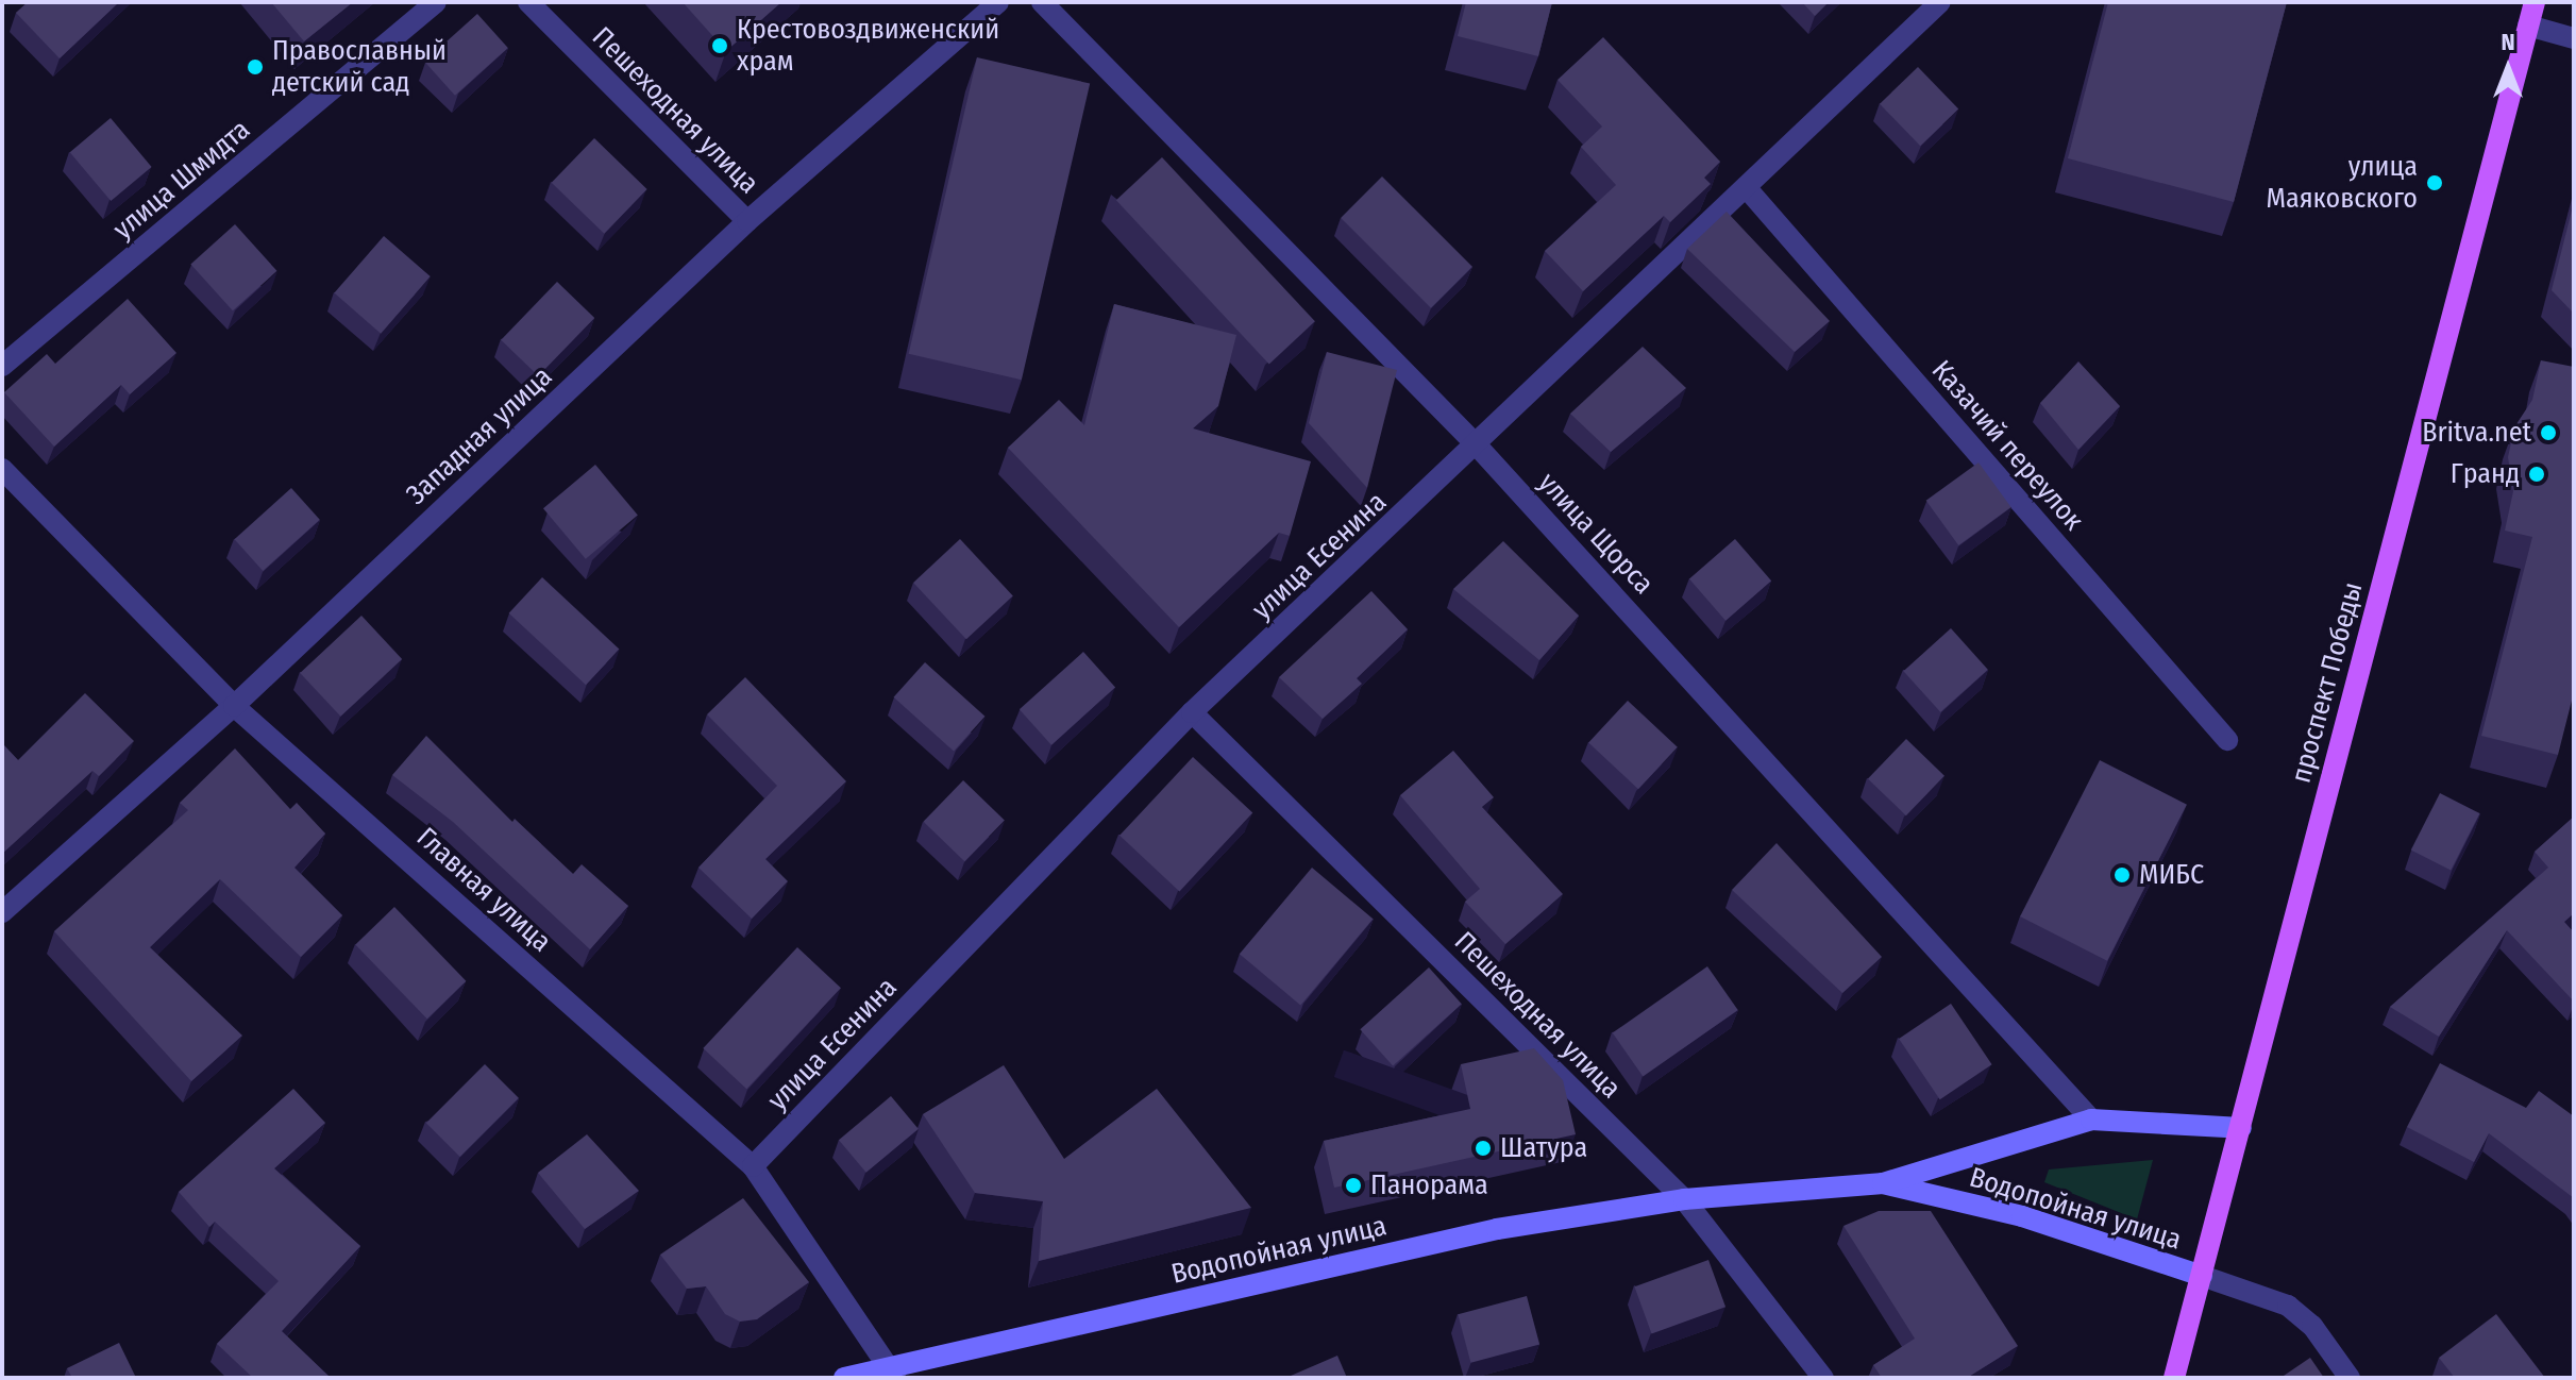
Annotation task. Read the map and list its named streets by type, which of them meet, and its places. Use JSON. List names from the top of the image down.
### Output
{
  "streets": {
    "main road": ["проспект Победы", "Водопойная улица"],
    "street": [
      "Пешеходная улица",
      "улица Шмидта",
      "Западная улица",
      "Казачий переулок",
      "улица Щорса",
      "улица Есенина",
      "Главная улица"
    ]
  },
  "crossings": [
    ["Пешеходная улица", "Западная улица"],
    ["Пешеходная улица", "улица Есенина"],
    ["Пешеходная улица", "Водопойная улица"],
    ["Западная улица", "Главная улица"],
    ["Казачий переулок", "улица Есенина"],
    ["улица Щорса", "улица Есенина"],
    ["улица Щорса", "Водопойная улица"],
    ["улица Есенина", "Главная улица"],
    ["проспект Победы", "Водопойная улица"],
    ["Главная улица", "Водопойная улица"]
  ],
  "places": [
    "Крестовоздвиженский храм",
    "Православный детский сад",
    "улица Маяковского",
    "Britva.net",
    "Гранд",
    "МИБС",
    "Шатура",
    "Панорама"
  ],
  "north": "top"
}
